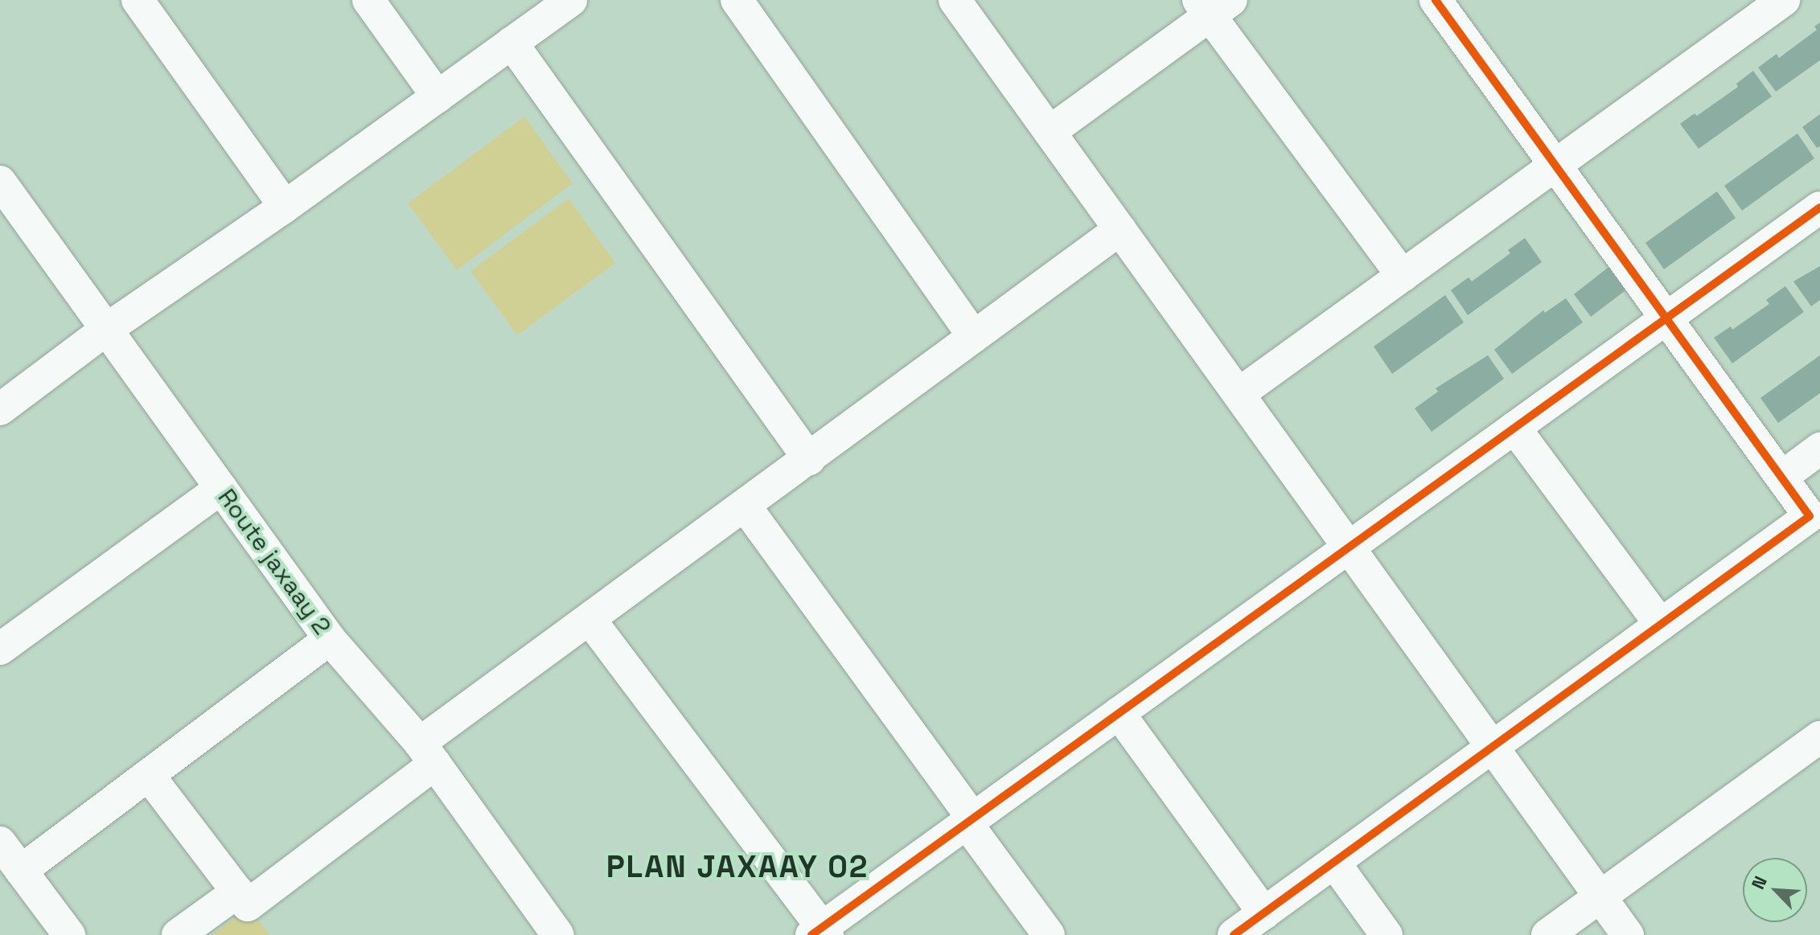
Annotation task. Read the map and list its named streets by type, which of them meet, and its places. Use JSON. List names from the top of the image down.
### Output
{
  "streets": {
    "street": ["Route jaxaay 2"]
  },
  "districts": ["PLAN JAXAAY 02"],
  "north": "top left"
}
